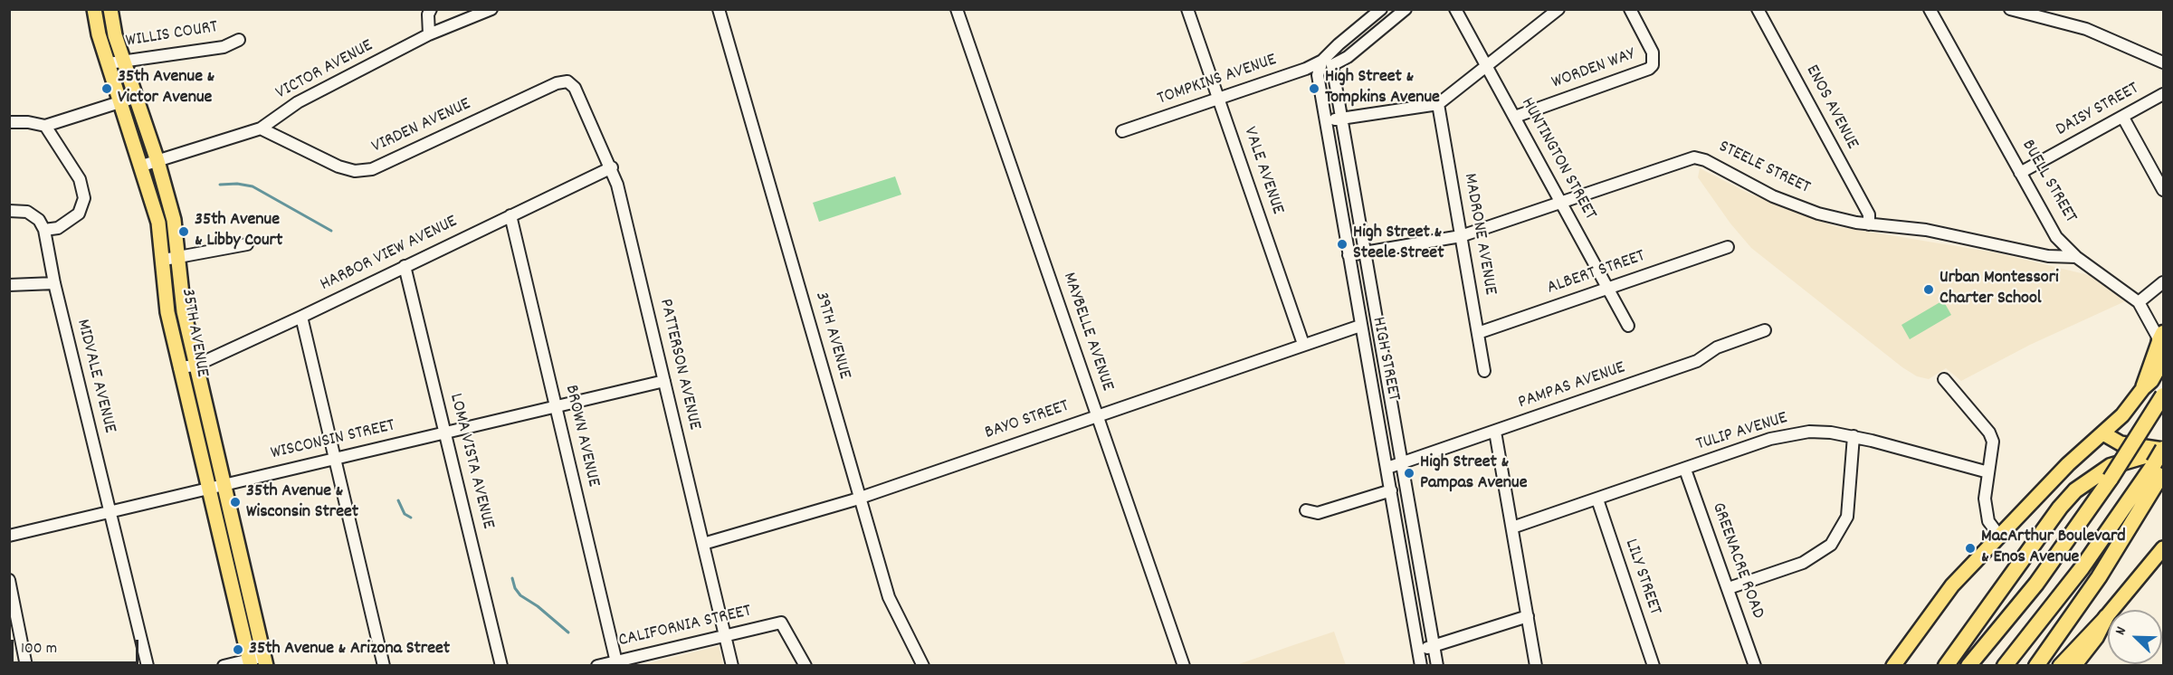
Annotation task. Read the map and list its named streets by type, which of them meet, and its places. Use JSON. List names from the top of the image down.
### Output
{
  "streets": {
    "main road": ["35TH AVENUE"],
    "street": [
      "WILLIS COURT",
      "WORDEN WAY",
      "VICTOR AVENUE",
      "TOMPKINS AVENUE",
      "ENOS AVENUE",
      "DAISY STREET",
      "VIRDEN AVENUE",
      "HUNTINGTON STREET",
      "STEELE STREET",
      "VALE AVENUE",
      "BUELL STREET",
      "MADRONE AVENUE",
      "HARBOR VIEW AVENUE",
      "ALBERT STREET",
      "MAYBELLE AVENUE",
      "39TH AVENUE",
      "HIGH STREET",
      "PATTERSON AVENUE",
      "MIDVALE AVENUE",
      "PAMPAS AVENUE",
      "BAYO STREET",
      "TULIP AVENUE",
      "BROWN AVENUE",
      "WISCONSIN STREET",
      "LOMA VISTA AVENUE",
      "GREENACRE ROAD",
      "LILY STREET",
      "CALIFORNIA STREET"
    ]
  },
  "crossings": [
    ["WILLIS COURT", "35TH AVENUE"],
    ["WORDEN WAY", "HUNTINGTON STREET"],
    ["VICTOR AVENUE", "VIRDEN AVENUE"],
    ["VICTOR AVENUE", "35TH AVENUE"],
    ["TOMPKINS AVENUE", "VALE AVENUE"],
    ["TOMPKINS AVENUE", "HIGH STREET"],
    ["ENOS AVENUE", "STEELE STREET"],
    ["DAISY STREET", "BUELL STREET"],
    ["VIRDEN AVENUE", "PATTERSON AVENUE"],
    ["HUNTINGTON STREET", "STEELE STREET"],
    ["HUNTINGTON STREET", "ALBERT STREET"],
    ["STEELE STREET", "BUELL STREET"],
    ["STEELE STREET", "MADRONE AVENUE"],
    ["STEELE STREET", "HIGH STREET"],
    ["VALE AVENUE", "BAYO STREET"],
    ["MADRONE AVENUE", "ALBERT STREET"],
    ["HARBOR VIEW AVENUE", "35TH AVENUE"],
    ["HARBOR VIEW AVENUE", "PATTERSON AVENUE"],
    ["HARBOR VIEW AVENUE", "BROWN AVENUE"],
    ["HARBOR VIEW AVENUE", "LOMA VISTA AVENUE"],
    ["MAYBELLE AVENUE", "BAYO STREET"],
    ["35TH AVENUE", "WISCONSIN STREET"],
    ["39TH AVENUE", "BAYO STREET"],
    ["HIGH STREET", "PAMPAS AVENUE"],
    ["HIGH STREET", "BAYO STREET"],
    ["PATTERSON AVENUE", "BAYO STREET"],
    ["PATTERSON AVENUE", "WISCONSIN STREET"],
    ["PATTERSON AVENUE", "CALIFORNIA STREET"],
    ["MIDVALE AVENUE", "WISCONSIN STREET"],
    ["TULIP AVENUE", "GREENACRE ROAD"],
    ["TULIP AVENUE", "LILY STREET"],
    ["BROWN AVENUE", "WISCONSIN STREET"],
    ["BROWN AVENUE", "CALIFORNIA STREET"],
    ["WISCONSIN STREET", "LOMA VISTA AVENUE"]
  ],
  "places": [
    "35th Avenue & Victor Avenue",
    "High Street & Tompkins Avenue",
    "35th Avenue & Libby Court",
    "High Street & Steele Street",
    "Urban Montessori Charter School",
    "High Street & Pampas Avenue",
    "35th Avenue & Wisconsin Street",
    "MacArthur Boulevard & Enos Avenue",
    "35th Avenue & Arizona Street"
  ],
  "scale_bar": "100 m",
  "north": "top left"
}
